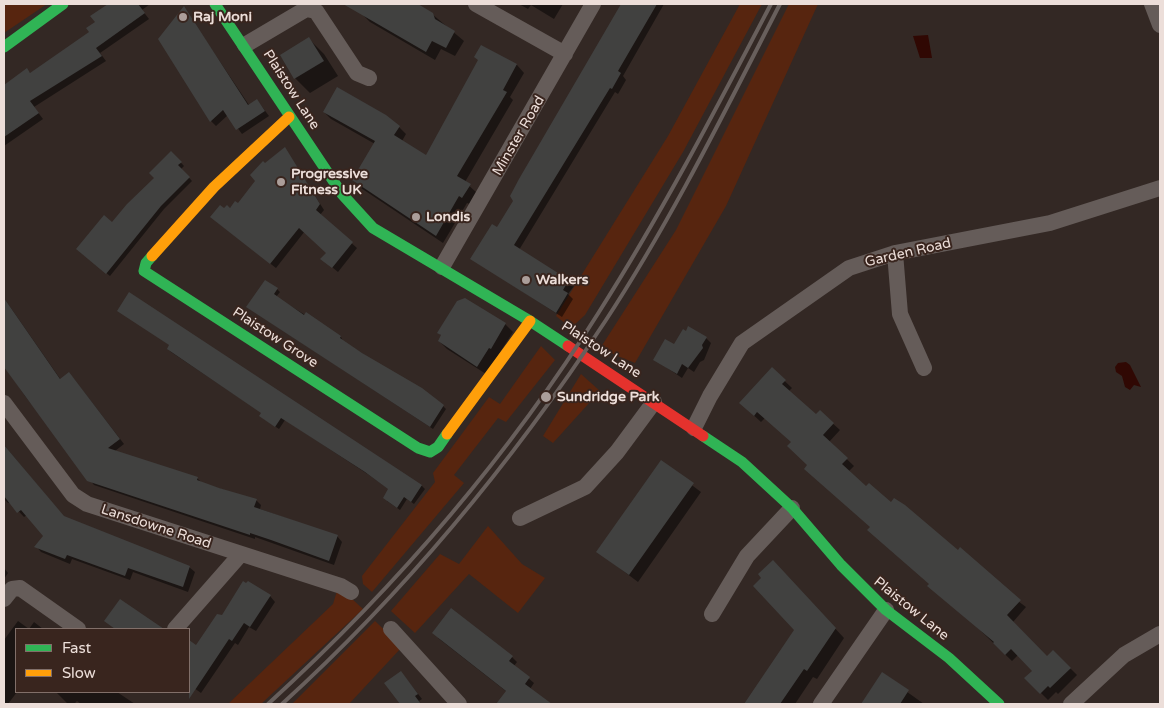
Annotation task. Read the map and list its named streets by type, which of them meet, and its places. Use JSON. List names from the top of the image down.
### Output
{
  "streets": {
    "street": [
      "Plaistow Lane",
      "Minster Road",
      "Garden Road",
      "Plaistow Grove",
      "Lansdowne Road"
    ]
  },
  "crossings": [
    ["Plaistow Lane", "Minster Road"],
    ["Plaistow Lane", "Garden Road"],
    ["Plaistow Lane", "Plaistow Grove"]
  ],
  "places": [
    "Raj Moni",
    "Progressive Fitness UK",
    "Londis",
    "Walkers",
    "Sundridge Park"
  ],
  "legend": ["Fast", "Slow"]
}
